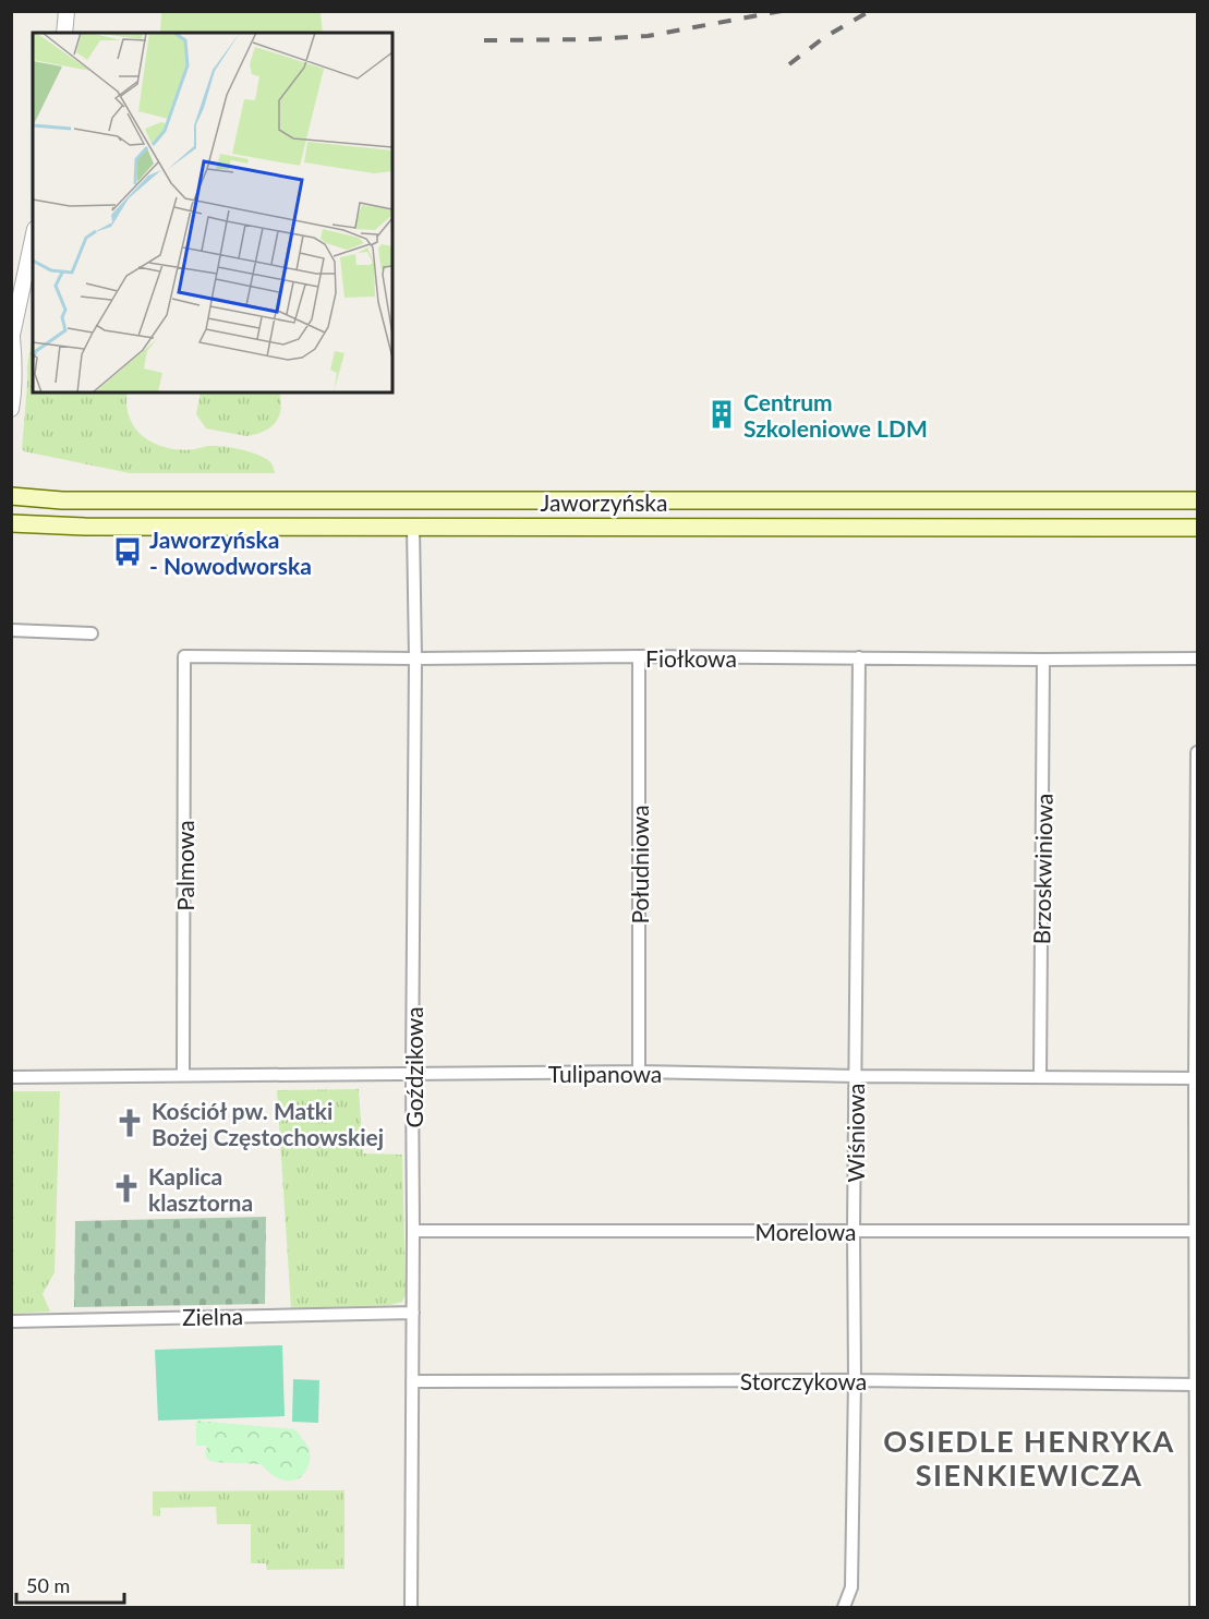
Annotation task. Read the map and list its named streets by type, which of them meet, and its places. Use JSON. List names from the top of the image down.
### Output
{
  "streets": {
    "main road": ["Jaworzyńska"],
    "street": [
      "Fiołkowa",
      "Południowa",
      "Palmowa",
      "Brzoskwiniowa",
      "Goździkowa",
      "Tulipanowa",
      "Wiśniowa",
      "Morelowa",
      "Zielna",
      "Storczykowa"
    ]
  },
  "crossings": [
    ["Jaworzyńska", "Goździkowa"],
    ["Fiołkowa", "Południowa"],
    ["Fiołkowa", "Palmowa"],
    ["Fiołkowa", "Brzoskwiniowa"],
    ["Fiołkowa", "Goździkowa"],
    ["Fiołkowa", "Wiśniowa"],
    ["Południowa", "Tulipanowa"],
    ["Palmowa", "Tulipanowa"],
    ["Brzoskwiniowa", "Tulipanowa"],
    ["Goździkowa", "Tulipanowa"],
    ["Goździkowa", "Morelowa"],
    ["Goździkowa", "Zielna"],
    ["Goździkowa", "Storczykowa"],
    ["Tulipanowa", "Wiśniowa"],
    ["Wiśniowa", "Morelowa"],
    ["Wiśniowa", "Storczykowa"]
  ],
  "districts": ["OSIEDLE HENRYKA SIENKIEWICZA"],
  "places": {
    "building": ["Centrum Szkoleniowe LDM"],
    "bus stop": ["Jaworzyńska - Nowodworska"],
    "church": ["Kościół pw. Matki Bożej Częstochowskiej", "Kaplica klasztorna"]
  },
  "scale_bar": "50 m"
}
